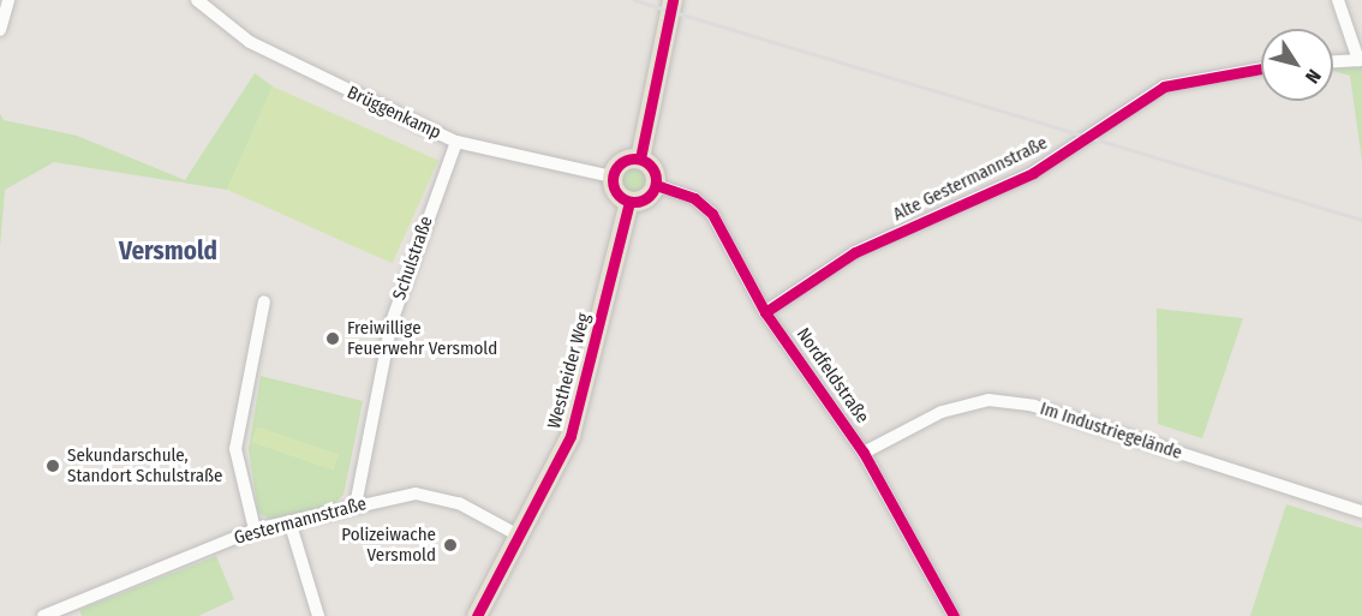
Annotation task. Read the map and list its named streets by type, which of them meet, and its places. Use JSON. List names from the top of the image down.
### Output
{
  "streets": {
    "main road": ["Westheider Weg"],
    "street": [
      "Brüggenkamp",
      "Alte Gestermannstraße",
      "Schulstraße",
      "Nordfeldstraße",
      "Im Industriegelände",
      "Gestermannstraße"
    ]
  },
  "crossings": [
    ["Brüggenkamp", "Schulstraße"],
    ["Brüggenkamp", "Westheider Weg"],
    ["Brüggenkamp", "Nordfeldstraße"],
    ["Alte Gestermannstraße", "Nordfeldstraße"],
    ["Schulstraße", "Gestermannstraße"],
    ["Westheider Weg", "Nordfeldstraße"],
    ["Westheider Weg", "Gestermannstraße"],
    ["Nordfeldstraße", "Im Industriegelände"]
  ],
  "districts": ["Versmold"],
  "places": ["Freiwillige Feuerwehr Versmold", "Sekundarschule, Standort Schulstraße", "Polizeiwache Versmold"],
  "north": "bottom right"
}
